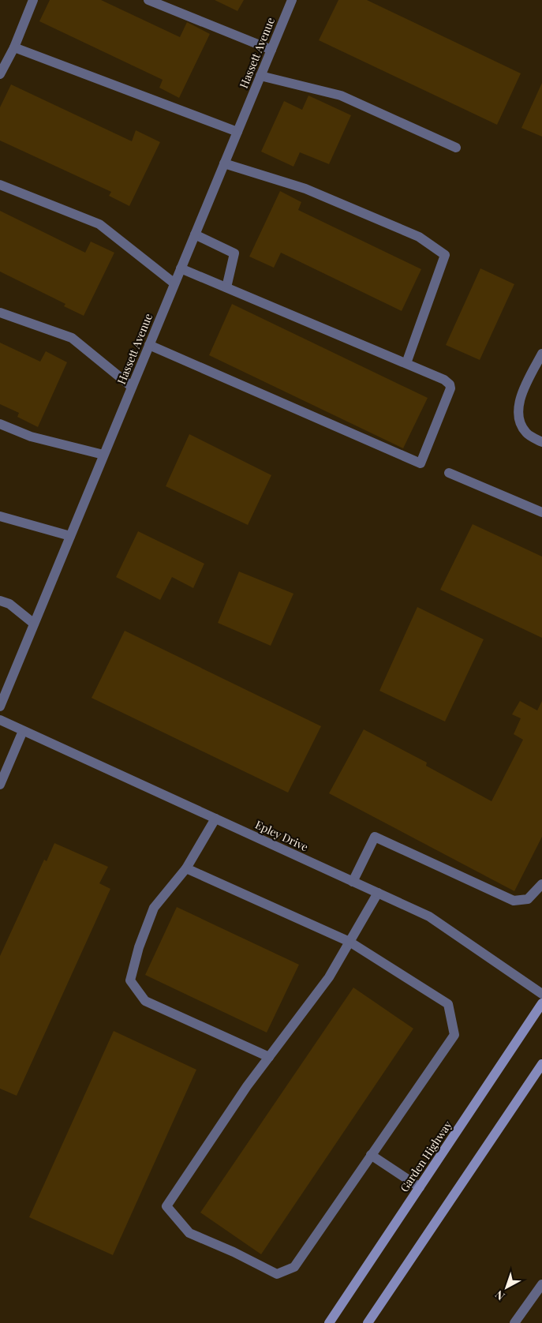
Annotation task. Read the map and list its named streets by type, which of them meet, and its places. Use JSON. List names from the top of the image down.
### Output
{
  "streets": {
    "main road": ["Garden Highway"],
    "street": ["Hassett Avenue", "Epley Drive"]
  },
  "north": "bottom left"
}
